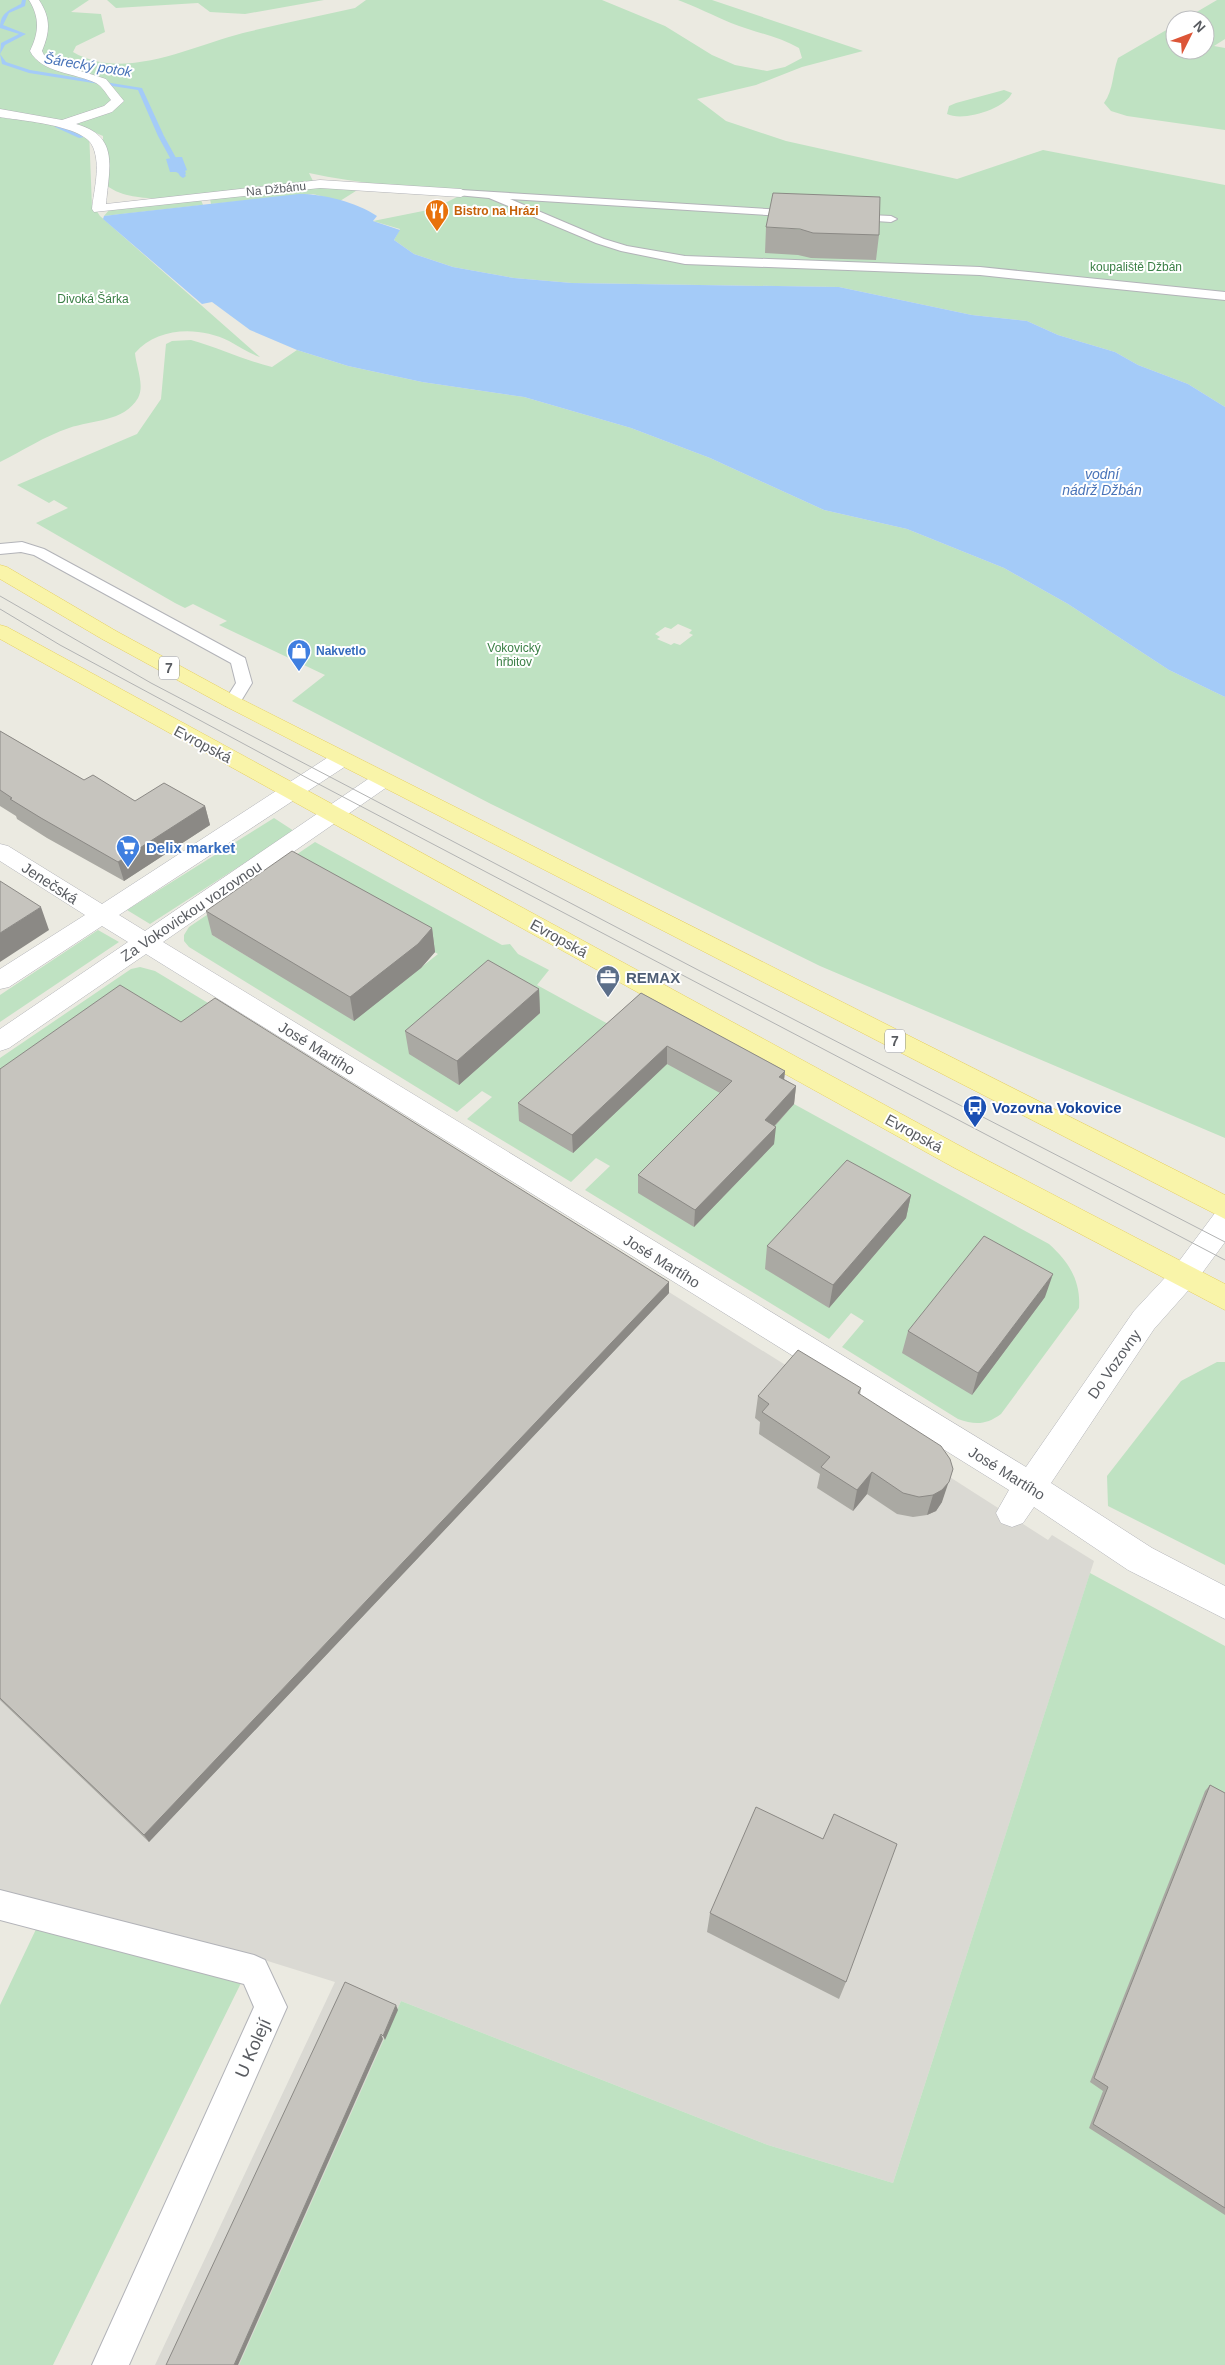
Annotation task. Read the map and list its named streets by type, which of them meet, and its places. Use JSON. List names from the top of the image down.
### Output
{
  "streets": {
    "main road": ["7", "Evropská"],
    "street": [
      "Na Džbánu",
      "Jenečská",
      "Za Vokovickou vozovnou",
      "José Martího",
      "Do Vozovny"
    ],
    "lane": ["U Kolejí"]
  },
  "crossings": [
    ["7", "Za Vokovickou vozovnou"],
    ["Evropská", "Za Vokovickou vozovnou"],
    ["Evropská", "Do Vozovny"],
    ["Jenečská", "José Martího"],
    ["Za Vokovickou vozovnou", "José Martího"],
    ["José Martího", "Do Vozovny"]
  ],
  "water": ["Šárecký potok", "vodní nádrž Džbán"],
  "parks": ["koupaliště Džbán", "Divoká Šárka", "Vokovický hřbitov"],
  "places": {
    "restaurant": ["Bistro na Hrázi"],
    "shop": ["Nakvetlo"],
    "supermarket": ["Delix market"],
    "office": ["REMAX"],
    "bus stop": ["Vozovna Vokovice"]
  },
  "north": "top right"
}
